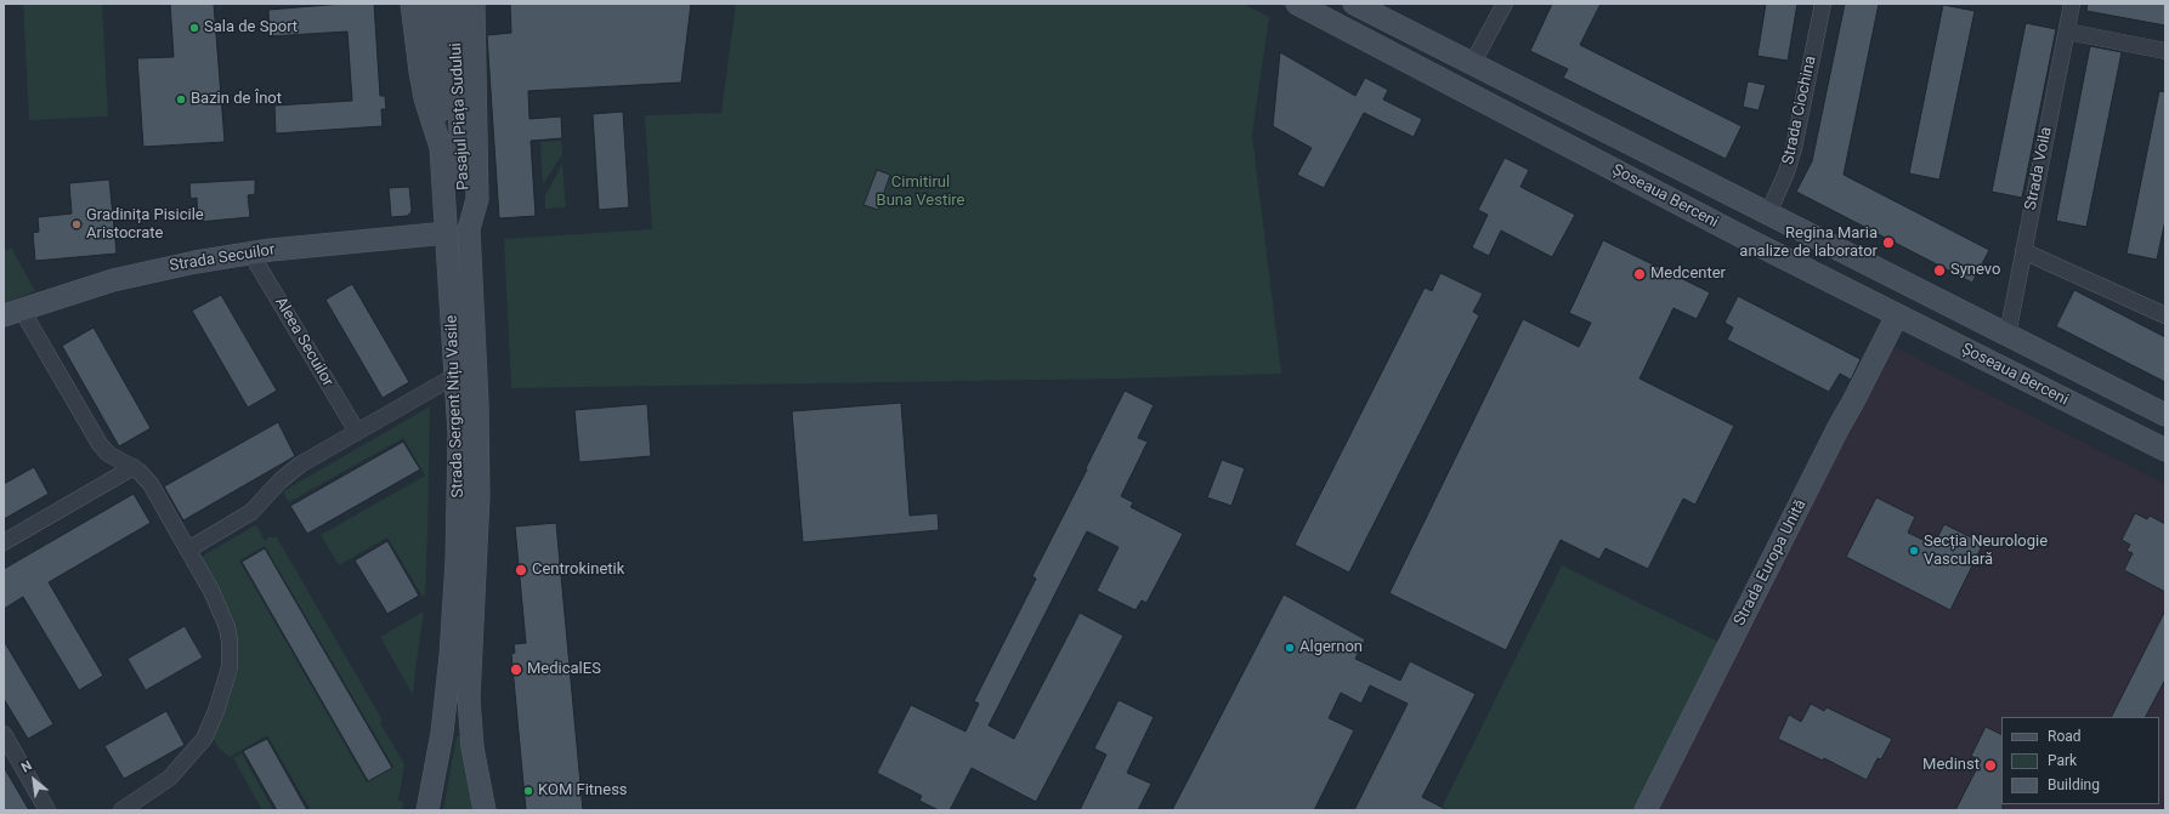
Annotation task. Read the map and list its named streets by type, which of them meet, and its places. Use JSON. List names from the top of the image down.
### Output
{
  "streets": {
    "main road": [
      "Pasajul Piața Sudului",
      "Șoseaua Berceni",
      "Strada Secuilor",
      "Strada Sergent Nițu Vasile",
      "Strada Europa Unită"
    ],
    "street": ["Strada Ciochina", "Strada Voila", "Aleea Secuilor"]
  },
  "crossings": [
    ["Strada Ciochina", "Șoseaua Berceni"],
    ["Pasajul Piața Sudului", "Strada Sergent Nițu Vasile"],
    ["Strada Voila", "Șoseaua Berceni"],
    ["Șoseaua Berceni", "Strada Europa Unită"],
    ["Strada Secuilor", "Aleea Secuilor"],
    ["Strada Secuilor", "Strada Sergent Nițu Vasile"]
  ],
  "parks": ["Cimitirul Buna Vestire"],
  "places": [
    "Sala de Sport",
    "Bazin de Înot",
    "Gradinița Pisicile Aristocrate",
    "Regina Maria analize de laborator",
    "Synevo",
    "Medcenter",
    "Secția Neurologie Vasculară",
    "Centrokinetik",
    "Algernon",
    "MedicalES",
    "Medinst",
    "KOM Fitness"
  ],
  "legend": ["Road", "Park", "Building"],
  "north": "top left"
}
